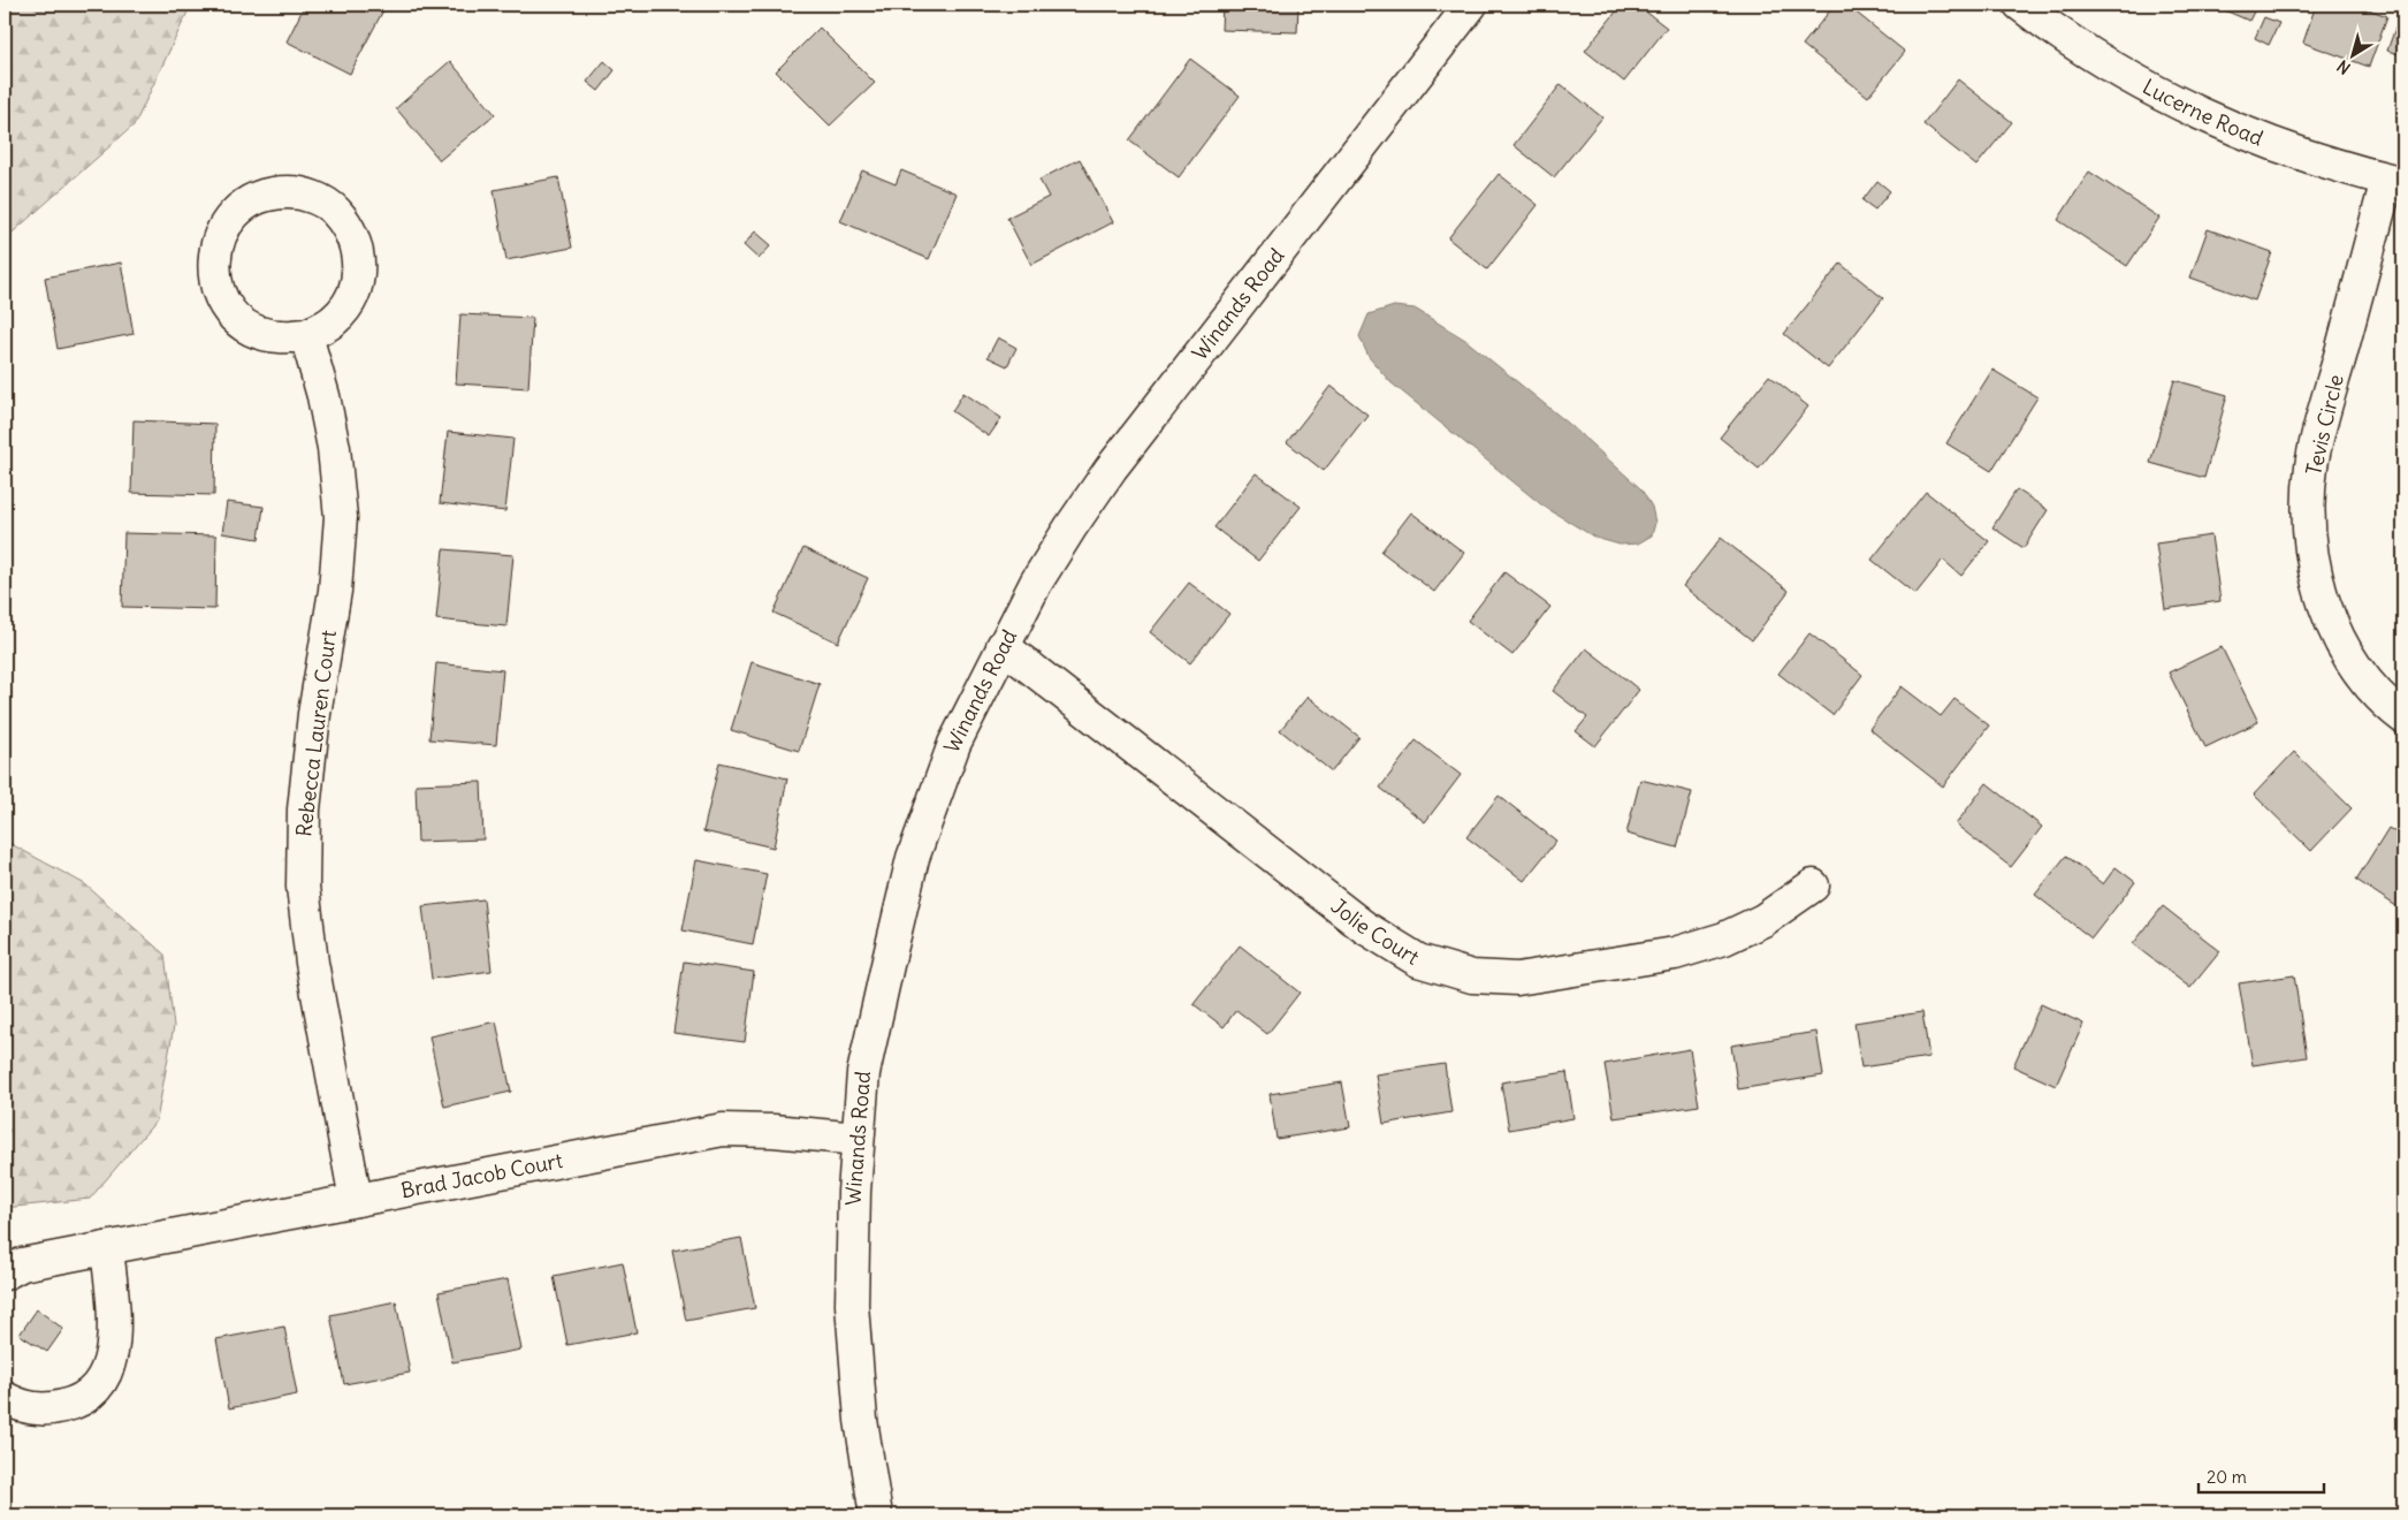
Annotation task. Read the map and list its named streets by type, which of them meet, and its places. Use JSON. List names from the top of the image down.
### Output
{
  "streets": {
    "street": [
      "Lucerne Road",
      "Winands Road",
      "Tevis Circle",
      "Rebecca Lauren Court",
      "Jolie Court",
      "Brad Jacob Court"
    ]
  },
  "crossings": [
    ["Lucerne Road", "Tevis Circle"],
    ["Winands Road", "Jolie Court"],
    ["Winands Road", "Brad Jacob Court"],
    ["Rebecca Lauren Court", "Brad Jacob Court"]
  ],
  "scale_bar": "20 m",
  "north": "bottom left"
}
